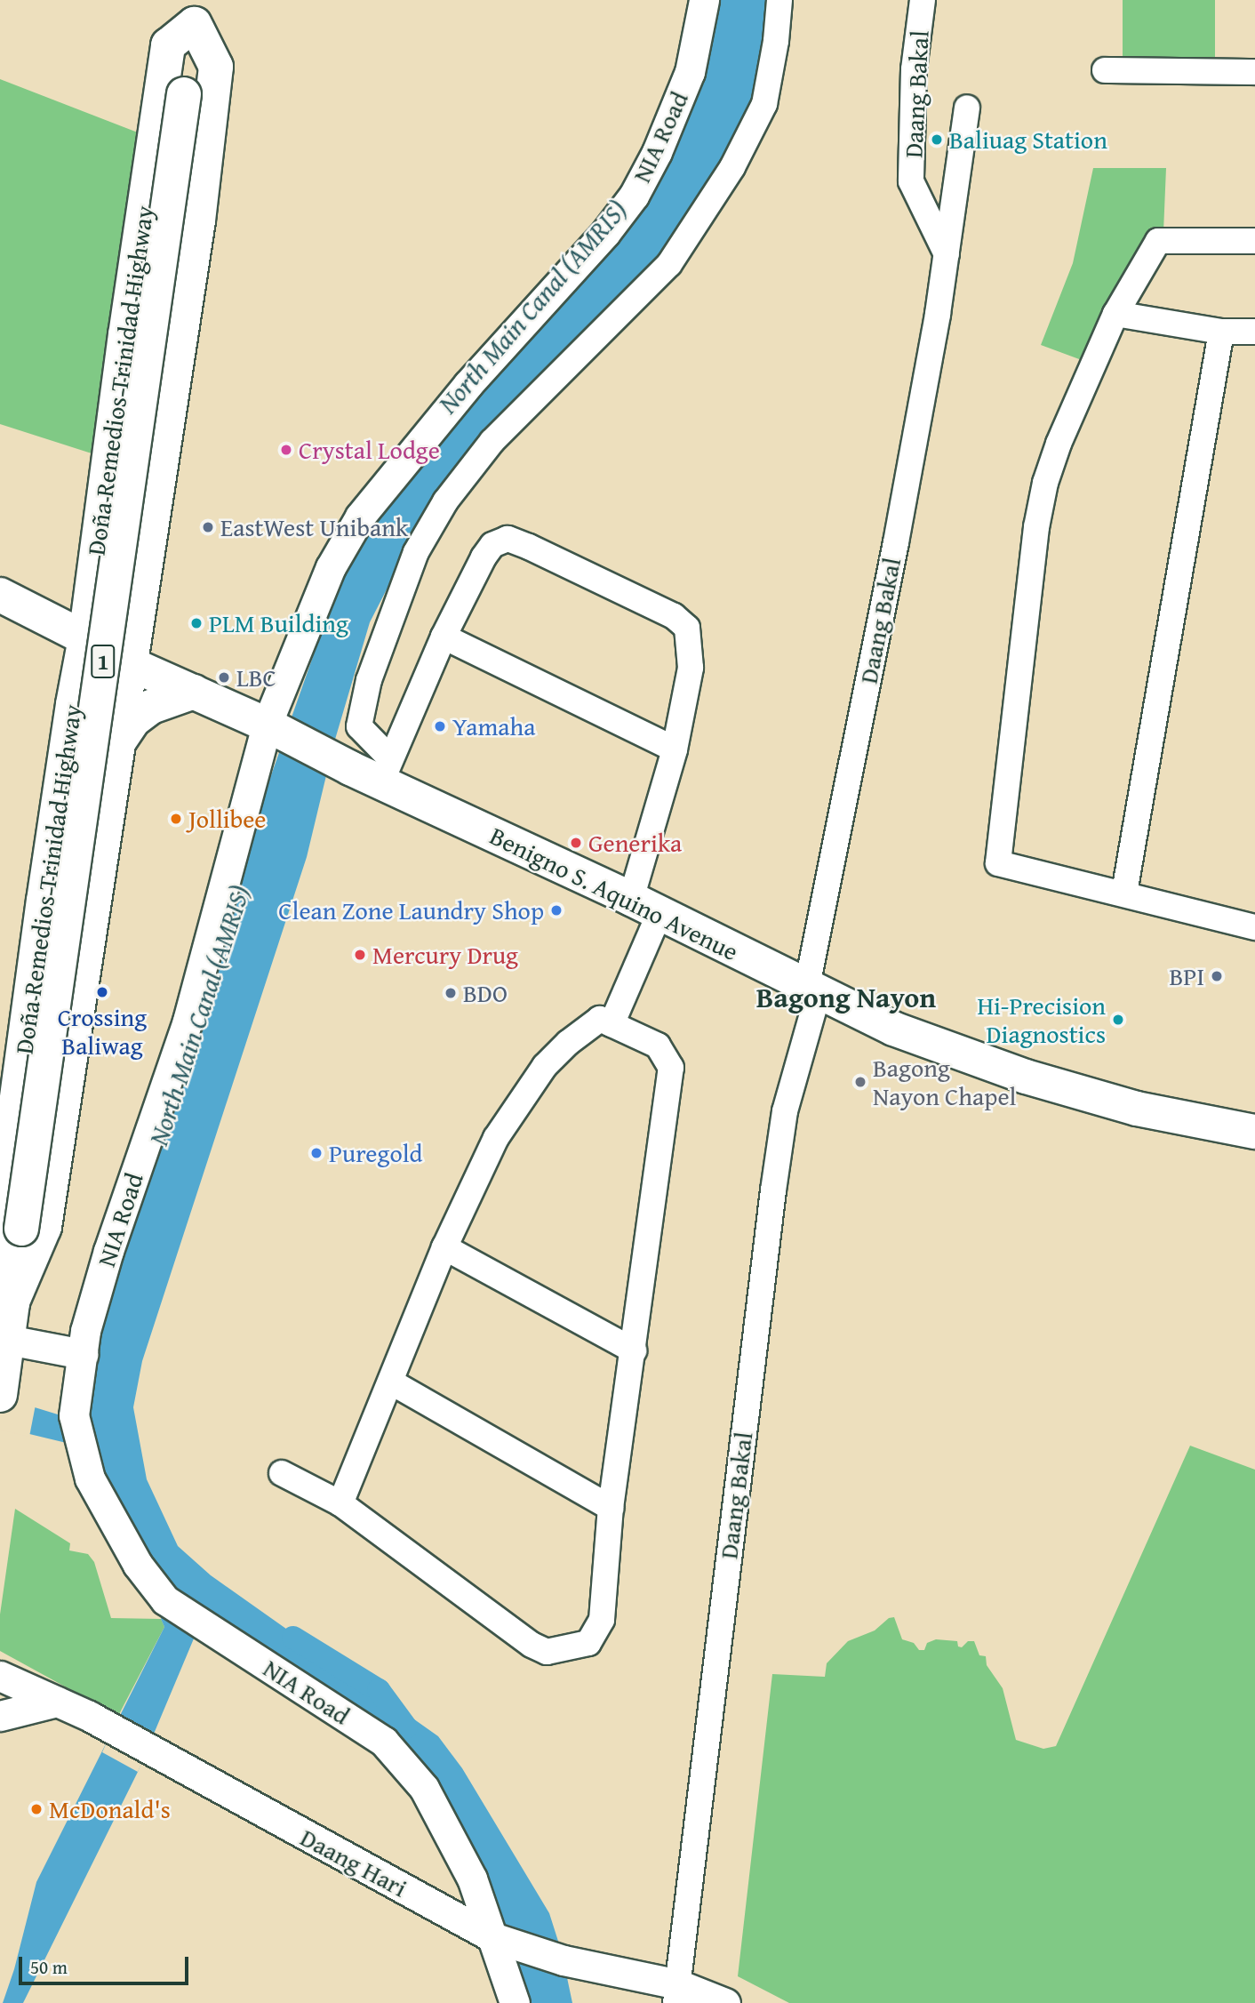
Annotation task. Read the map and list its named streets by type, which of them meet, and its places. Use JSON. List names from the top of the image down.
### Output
{
  "streets": {
    "main road": ["Doña Remedios Trinidad Highway", "1", "Benigno S. Aquino Avenue"],
    "street": ["Daang Bakal", "NIA Road", "Daang Hari"]
  },
  "crossings": [
    ["Daang Bakal", "Benigno S. Aquino Avenue"],
    ["Daang Bakal", "Daang Hari"],
    ["NIA Road", "Benigno S. Aquino Avenue"],
    ["NIA Road", "Daang Hari"],
    ["Doña Remedios Trinidad Highway", "1"],
    ["Doña Remedios Trinidad Highway", "Benigno S. Aquino Avenue"]
  ],
  "districts": ["Bagong Nayon"],
  "water": ["North Main Canal (AMRIS)"],
  "places": [
    "Baliuag Station",
    "Crystal Lodge",
    "EastWest Unibank",
    "PLM Building",
    "LBC",
    "Yamaha",
    "Jollibee",
    "Generika",
    "Clean Zone Laundry Shop",
    "Mercury Drug",
    "BPI",
    "Crossing Baliwag",
    "BDO",
    "Hi-Precision Diagnostics",
    "Bagong Nayon Chapel",
    "Puregold",
    "McDonald's"
  ],
  "scale_bar": "50 m"
}
